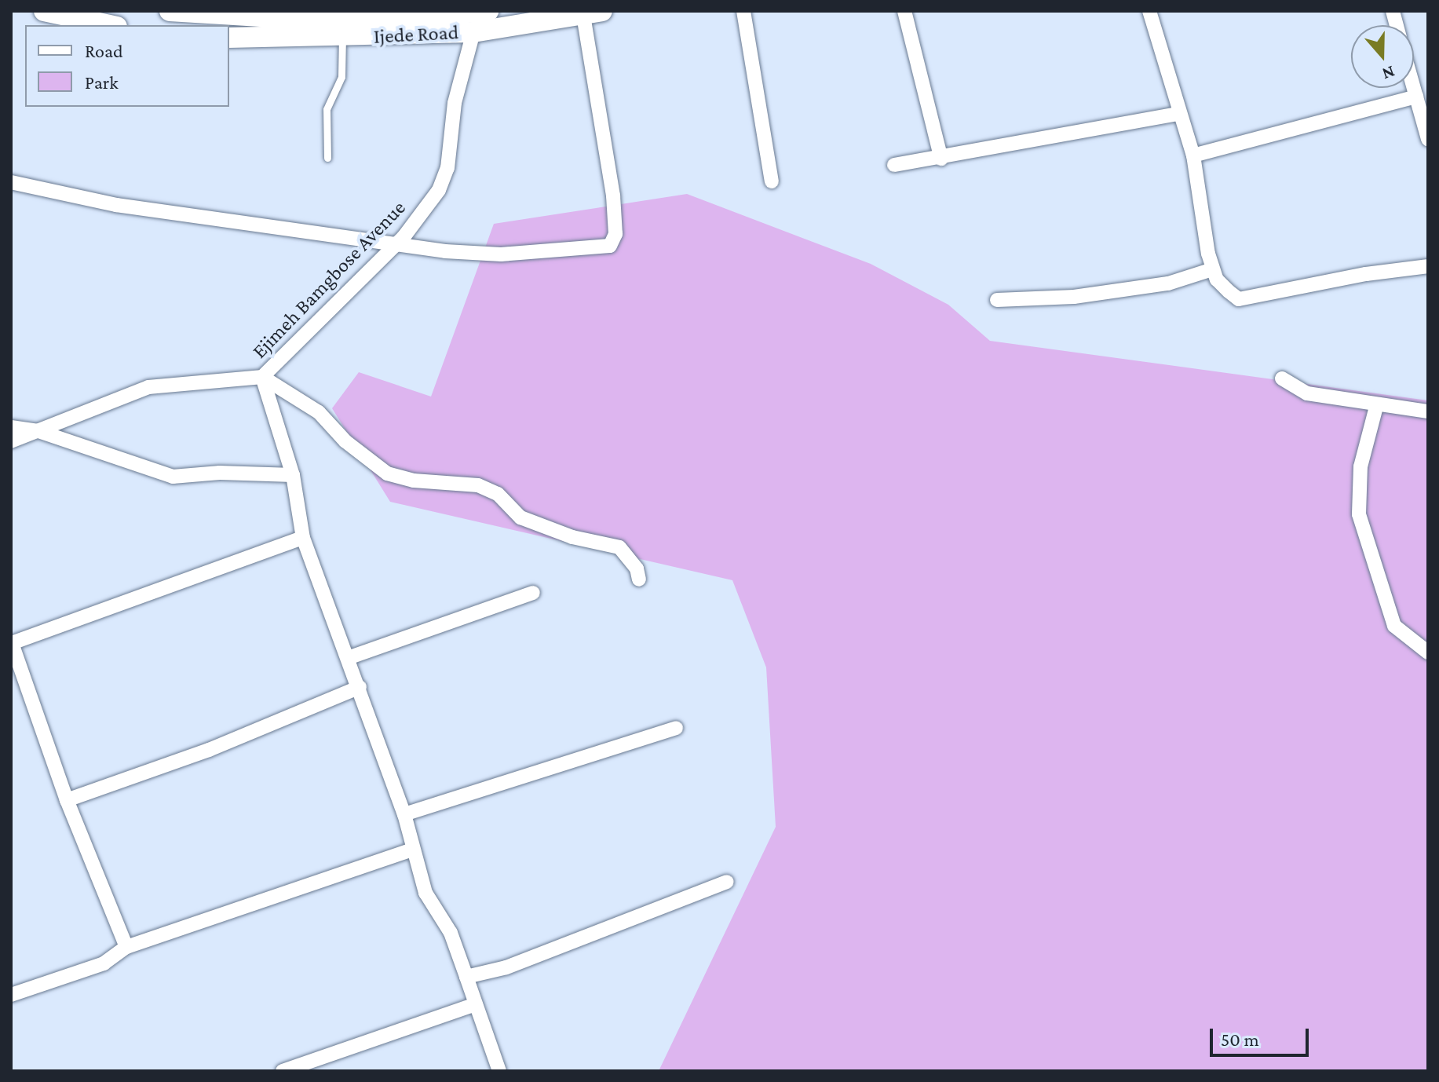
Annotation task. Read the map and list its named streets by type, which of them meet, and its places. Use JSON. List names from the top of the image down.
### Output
{
  "streets": {
    "main road": ["Ijede Road"],
    "street": ["Ejimeh Bamgbose Avenue"]
  },
  "crossings": [
    ["Ijede Road", "Ejimeh Bamgbose Avenue"]
  ],
  "legend": ["Road", "Park"],
  "scale_bar": "50 m",
  "north": "bottom"
}
